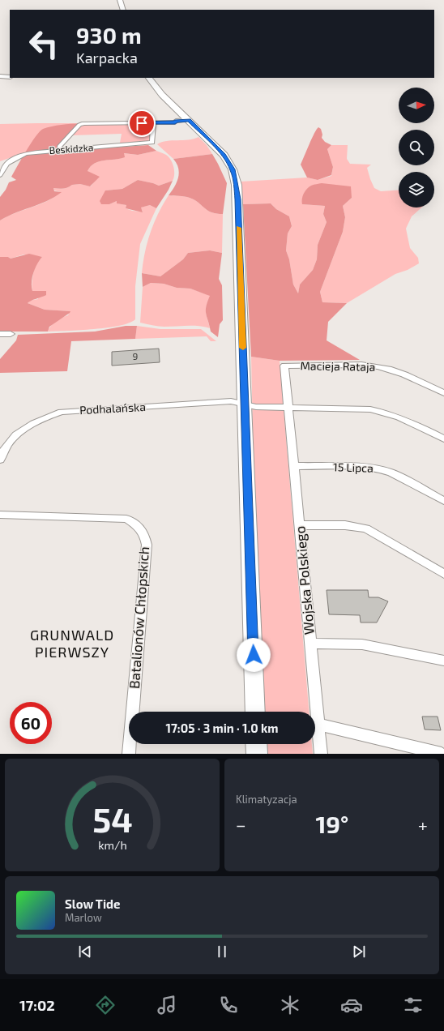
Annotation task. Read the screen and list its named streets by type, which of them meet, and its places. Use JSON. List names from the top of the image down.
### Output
{
  "streets": {
    "street": [
      "Beskidzka",
      "Macieja Rataja",
      "Podhalańska",
      "15 Lipca",
      "Wojska Polskiego",
      "Batalionów Chłopskich"
    ]
  },
  "crossings": [
    ["Macieja Rataja", "Wojska Polskiego"],
    ["15 Lipca", "Wojska Polskiego"]
  ],
  "districts": ["GRUNWALD PIERWSZY"],
  "house_numbers": ["9"],
  "north": "right",
  "page": {
    "turn": ["930 m", "Karpacka"],
    "limit": "60",
    "trip": "17:05 · 3 min · 1.0 km",
    "tile": "Klimatyzacja",
    "heat": ["−", "19°", "+"],
    "song": ["Slow Tide", "Marlow"],
    "tabs": "17:02",
    "gauge": ["54", "km/h"]
  }
}
